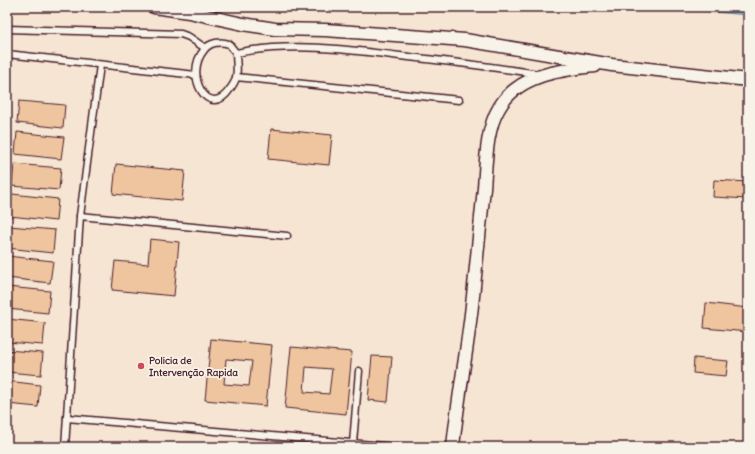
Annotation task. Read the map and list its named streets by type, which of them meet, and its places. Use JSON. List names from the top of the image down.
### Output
{
  "places": ["Policia de Intervenção Rapida"]
}
